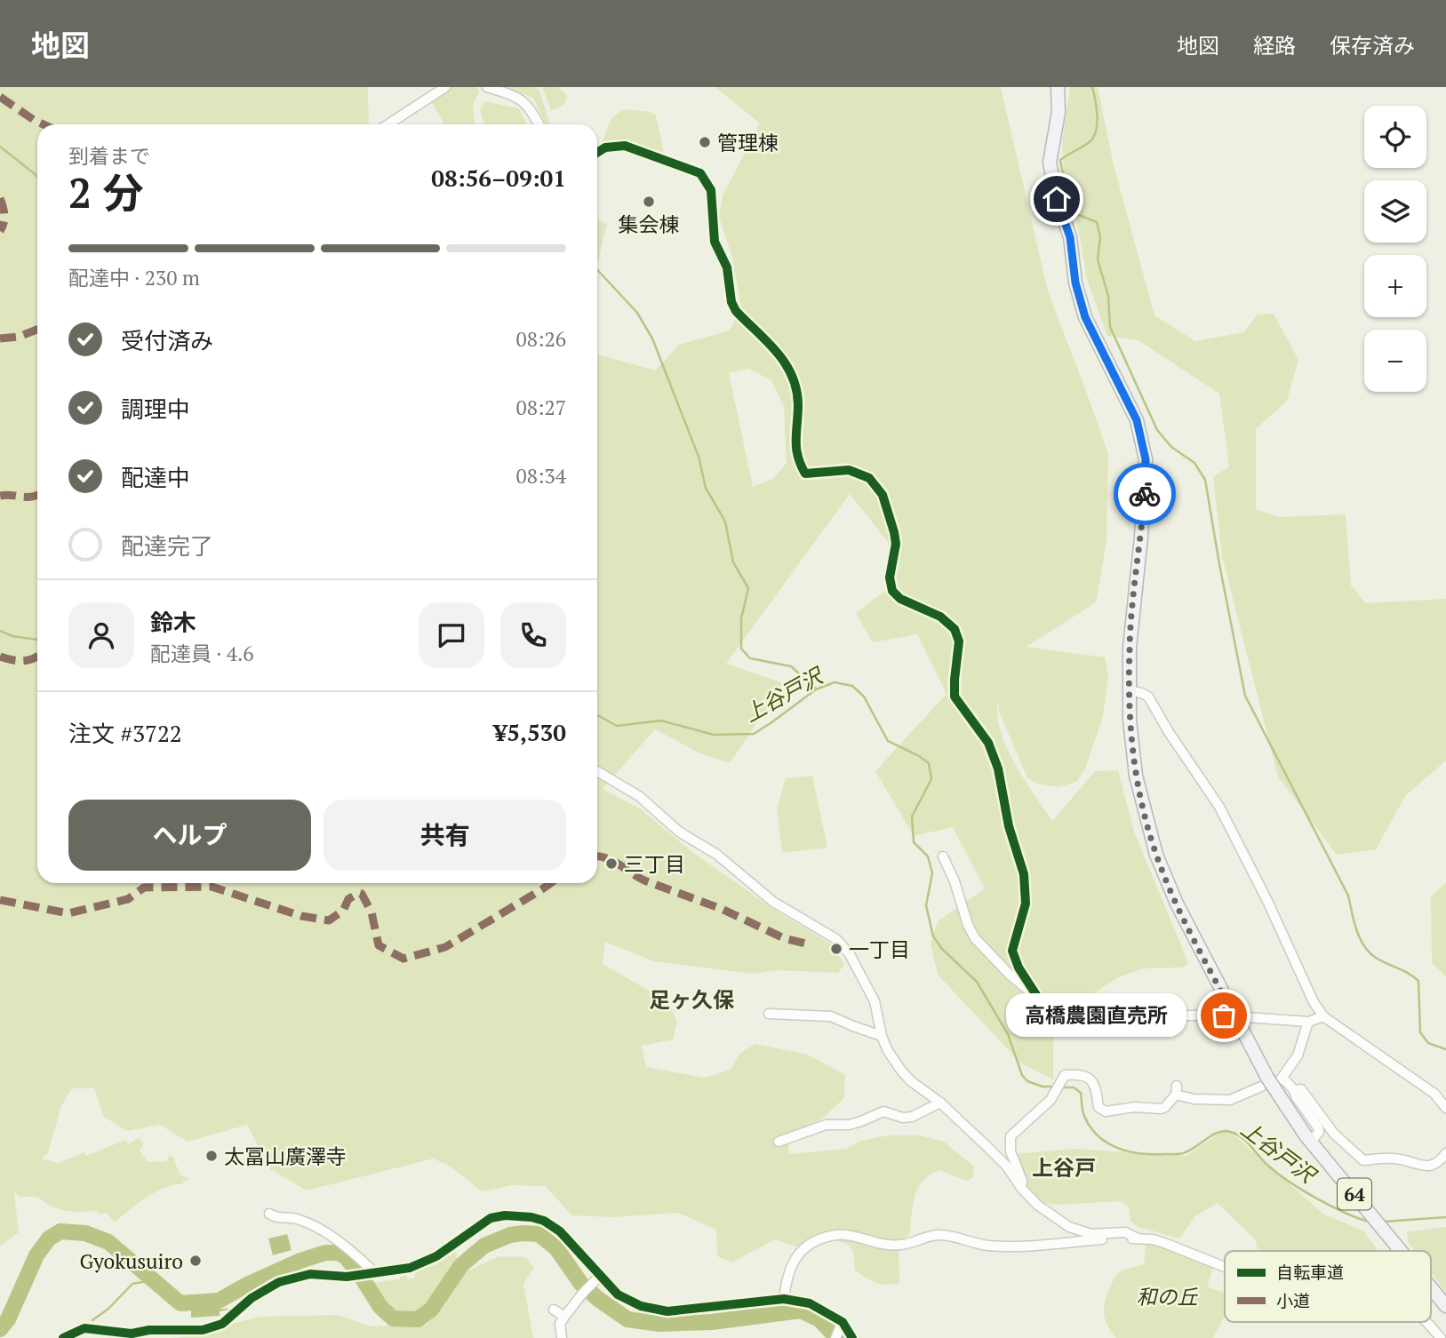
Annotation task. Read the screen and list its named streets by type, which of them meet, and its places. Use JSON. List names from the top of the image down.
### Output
{
  "streets": {
    "main road": ["64"]
  },
  "districts": ["足ヶ久保", "上谷戸"],
  "water": ["上谷戸沢"],
  "parks": ["和の丘"],
  "places": [
    "管理棟",
    "集会棟",
    "三丁目",
    "一丁目",
    "高橋農園直売所",
    "太冨山廣澤寺",
    "Gyokusuiro"
  ],
  "legend": ["自転車道", "小道"],
  "page": {
    "header": "地図",
    "nav": ["地図", "経路", "保存済み"],
    "map_buttons": ["+", "−"],
    "heading": ["2 分", "到着まで", "08:56–09:01"],
    "panel": [
      "鈴木",
      "配達員 · 4.6",
      "注文 #3722",
      "¥5,530"
    ],
    "bar": "配達中 · 230 m",
    "list": [
      ["受付済み", "08:26"],
      ["調理中", "08:27"],
      ["配達中", "08:34"],
      "配達完了"
    ],
    "buttons": ["ヘルプ", "共有"],
    "bubble": "高橋農園直売所"
  }
}
